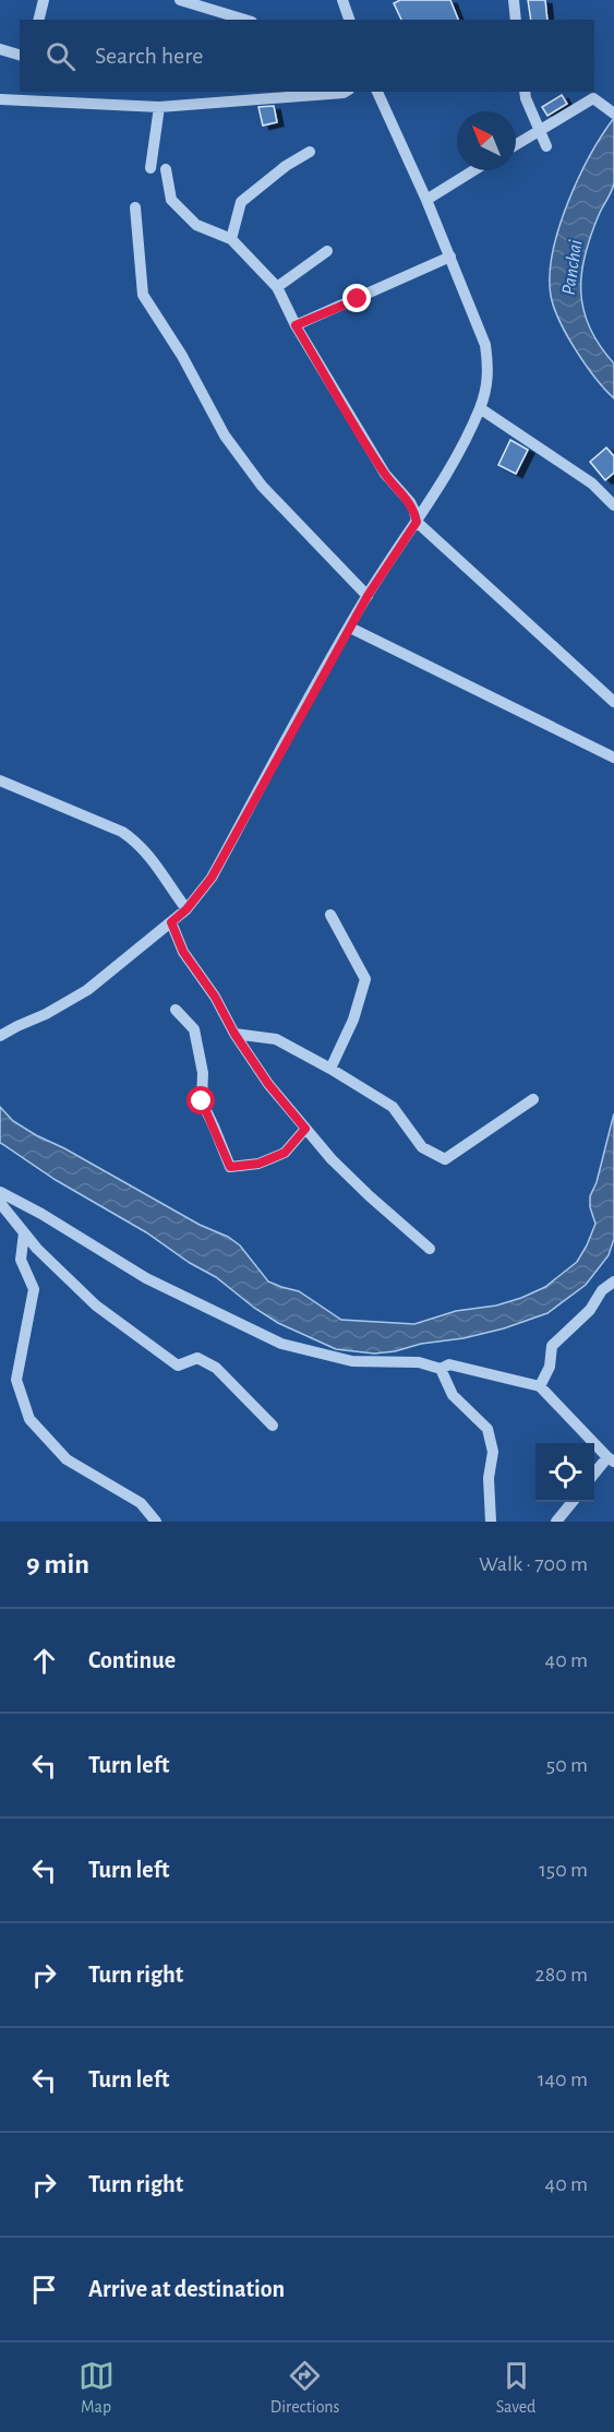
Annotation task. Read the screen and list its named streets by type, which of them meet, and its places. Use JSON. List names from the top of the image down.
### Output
{
  "water": ["Panchai"],
  "north": "top left",
  "page": {
    "search": "Search here",
    "heading": ["9 min", "Walk · 700 m"],
    "list": [
      ["Continue", "40 m"],
      ["Turn left", "50 m"],
      ["Turn left", "150 m"],
      ["Turn right", "280 m"],
      ["Turn left", "140 m"],
      ["Turn right", "40 m"],
      "Arrive at destination"
    ],
    "nav": ["Map", "Directions", "Saved"]
  }
}
